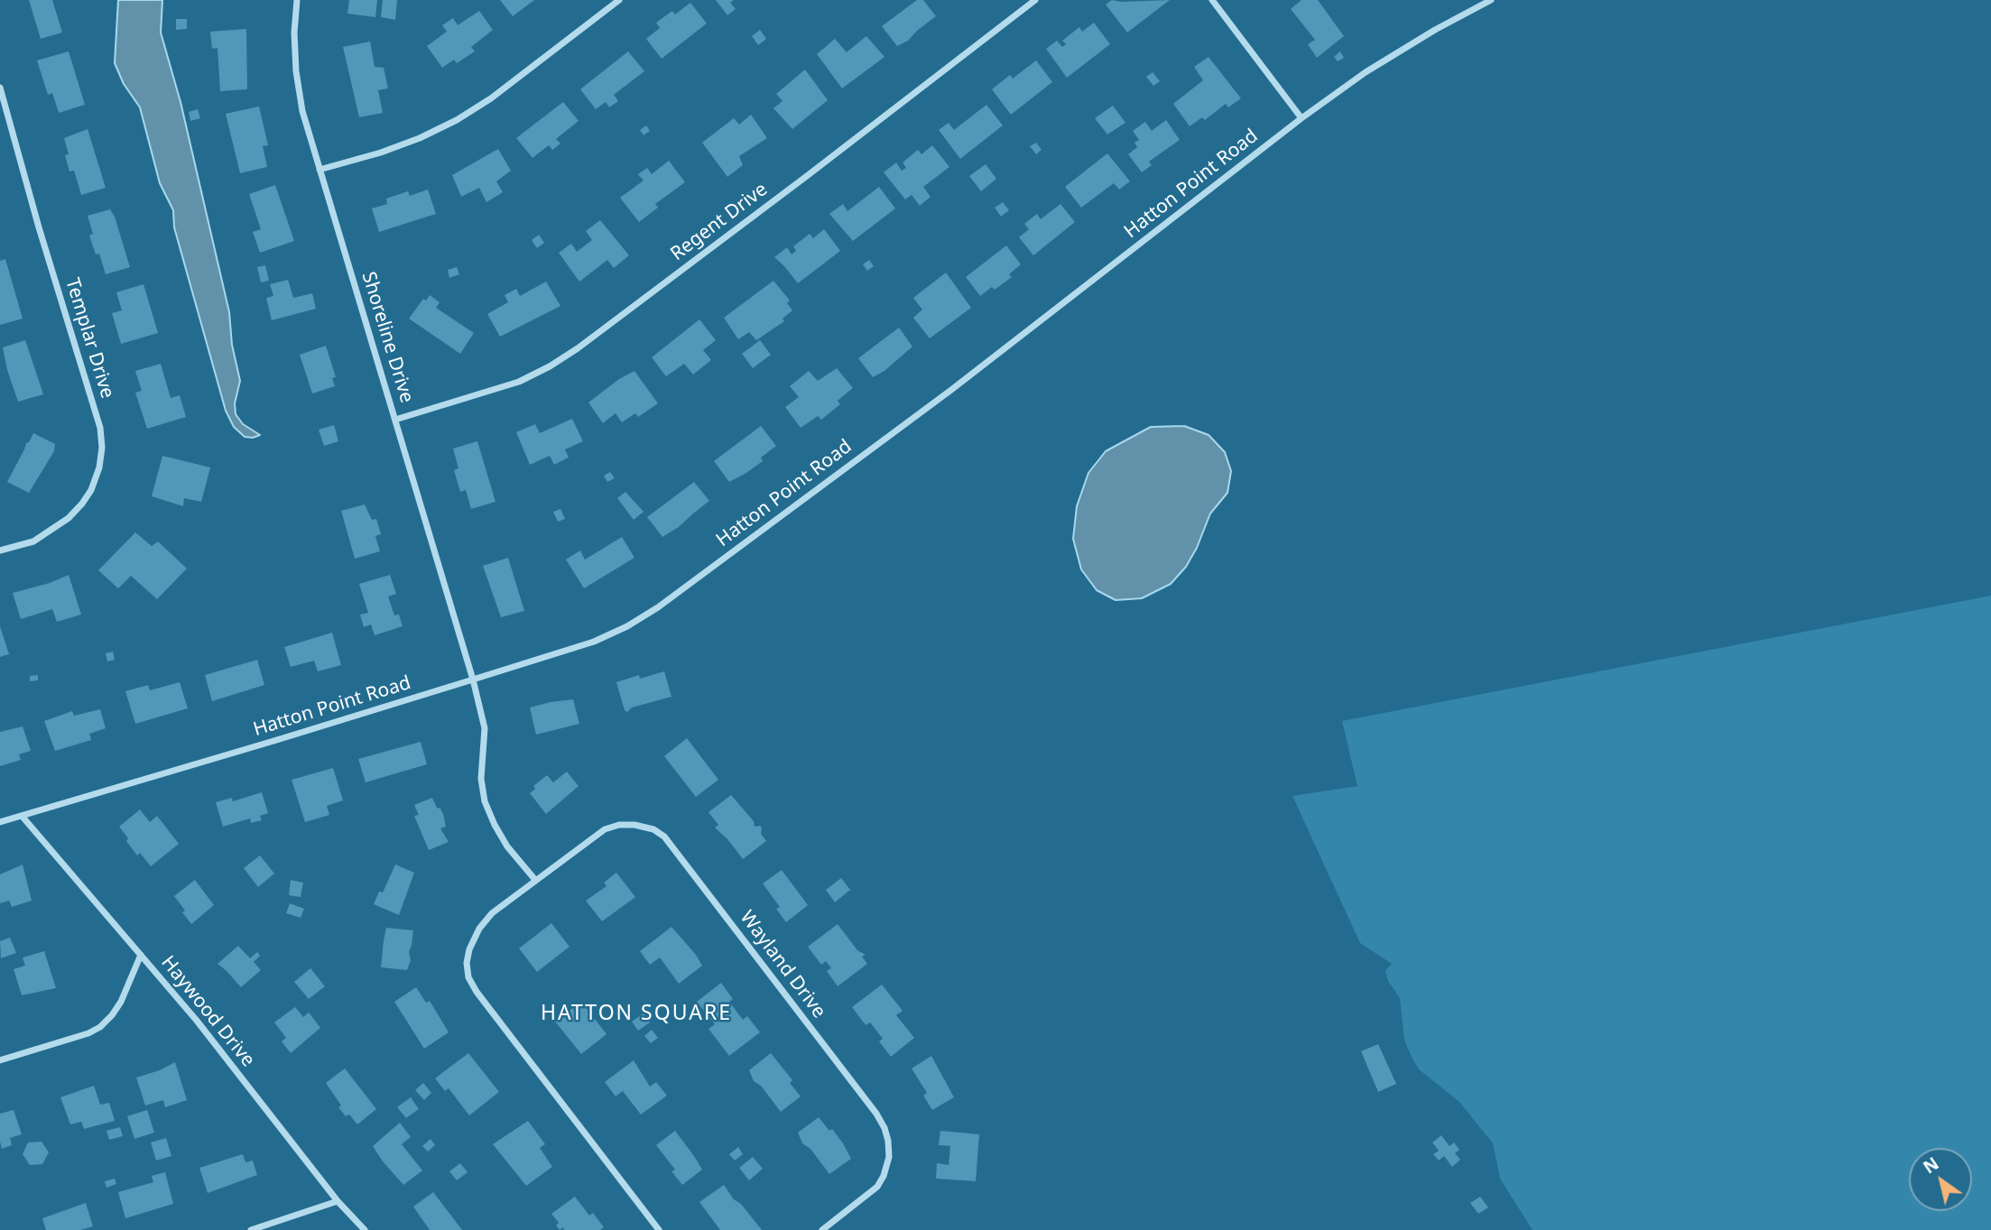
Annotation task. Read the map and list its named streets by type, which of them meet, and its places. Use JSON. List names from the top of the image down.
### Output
{
  "streets": {
    "street": [
      "Hatton Point Road",
      "Regent Drive",
      "Shoreline Drive",
      "Templar Drive",
      "Wayland Drive",
      "Haywood Drive"
    ]
  },
  "crossings": [
    ["Hatton Point Road", "Shoreline Drive"],
    ["Hatton Point Road", "Haywood Drive"],
    ["Regent Drive", "Shoreline Drive"]
  ],
  "districts": ["HATTON SQUARE"],
  "north": "top left"
}
